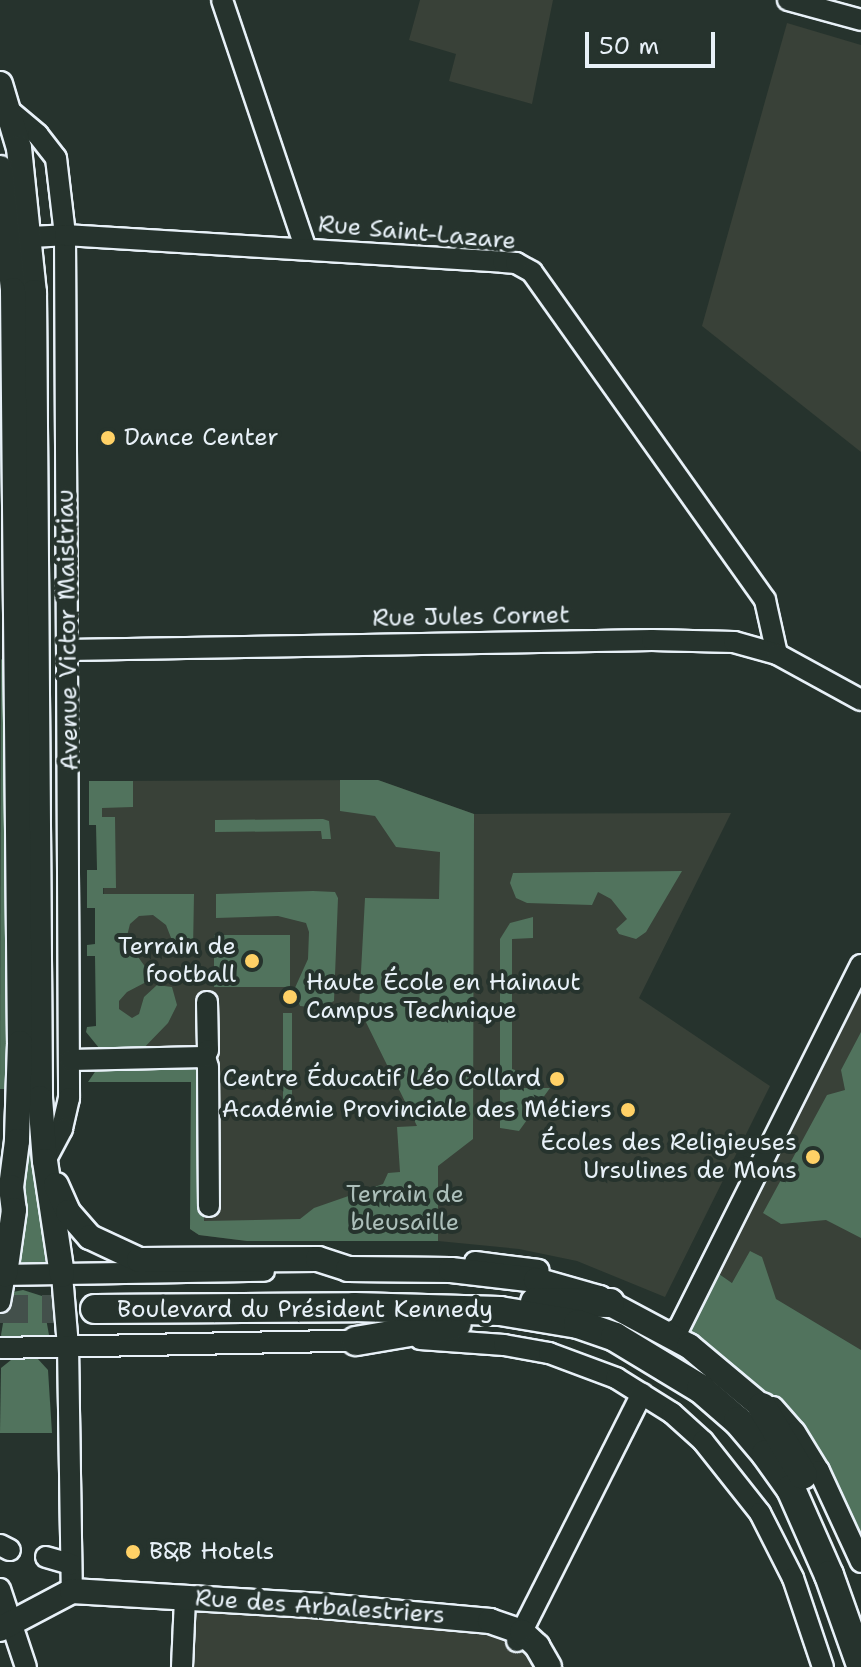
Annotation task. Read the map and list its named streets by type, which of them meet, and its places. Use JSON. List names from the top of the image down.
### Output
{
  "streets": {
    "highway": ["Boulevard du Président Kennedy"],
    "main road": ["Avenue Victor Maistriau", "Rue des Arbalestriers"],
    "street": ["Rue Saint-Lazare", "Rue Jules Cornet"]
  },
  "crossings": [
    ["Rue Saint-Lazare", "Rue Jules Cornet"],
    ["Rue Saint-Lazare", "Avenue Victor Maistriau"],
    ["Rue Jules Cornet", "Avenue Victor Maistriau"],
    ["Avenue Victor Maistriau", "Boulevard du Président Kennedy"]
  ],
  "parks": ["Terrain de bleusaille"],
  "places": [
    "Dance Center",
    "Terrain de football",
    "Haute École en Hainaut Campus Technique",
    "Centre Éducatif Léo Collard",
    "Académie Provinciale des Métiers",
    "Écoles des Religieuses Ursulines de Mons",
    "B&B Hotels"
  ],
  "scale_bar": "50 m"
}
